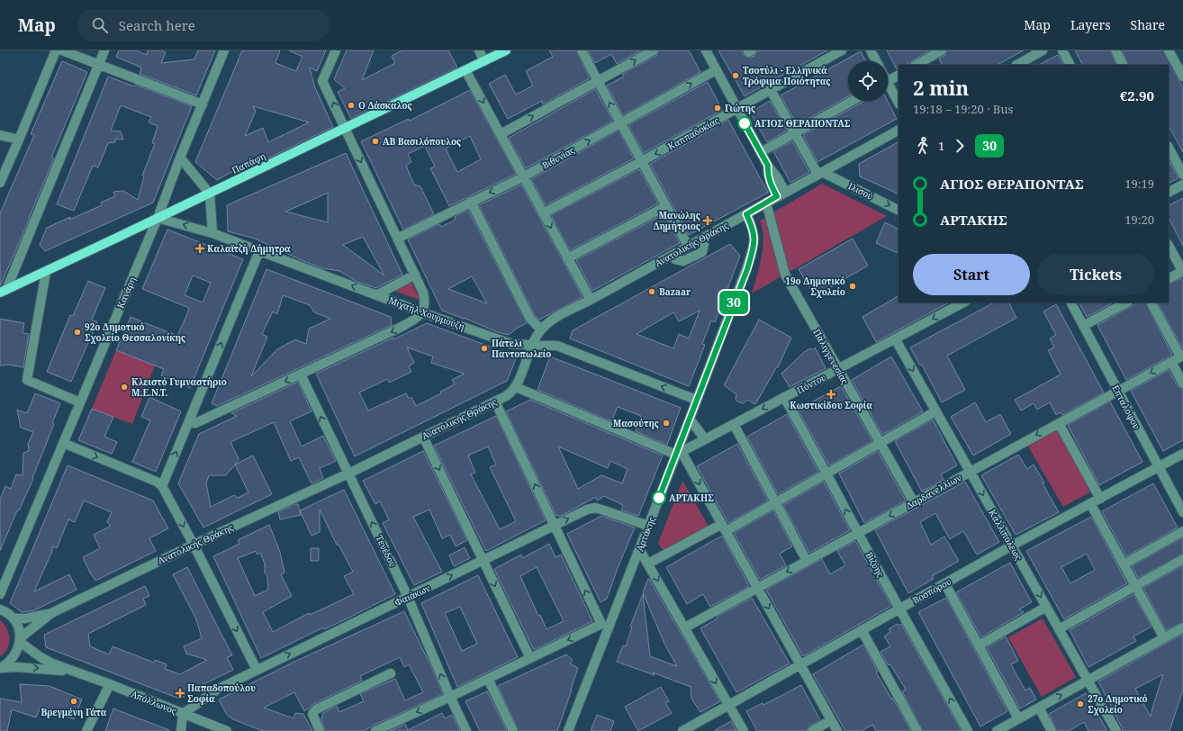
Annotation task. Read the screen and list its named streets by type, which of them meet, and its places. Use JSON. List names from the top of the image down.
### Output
{
  "streets": {
    "main road": ["Παπάφη"],
    "street": [
      "Καππαδοκίας",
      "Βιθυνίας",
      "Ιλισού",
      "Ανατολικής Θράκης",
      "Κανάρη",
      "Μιχαήλ Χουρμούζη",
      "Παλιγγενεσίας",
      "Πόντου",
      "Επταλόφου",
      "Δαρδανελλίων",
      "Αρτάκης",
      "Καλλιπόλεως",
      "Τενέδου",
      "Βιζύης",
      "Βοσπόρου",
      "Φαιάκων",
      "Απόλλωνος"
    ]
  },
  "crossings": [
    ["Παπάφη", "Κανάρη"],
    ["Παπάφη", "Μιχαήλ Χουρμούζη"],
    ["Ιλισού", "Ανατολικής Θράκης"],
    ["Ανατολικής Θράκης", "Μιχαήλ Χουρμούζη"],
    ["Ανατολικής Θράκης", "Παλιγγενεσίας"],
    ["Ανατολικής Θράκης", "Αρτάκης"],
    ["Ανατολικής Θράκης", "Τενέδου"],
    ["Ανατολικής Θράκης", "Απόλλωνος"],
    ["Κανάρη", "Μιχαήλ Χουρμούζη"],
    ["Μιχαήλ Χουρμούζη", "Αρτάκης"],
    ["Παλιγγενεσίας", "Πόντου"],
    ["Παλιγγενεσίας", "Δαρδανελλίων"],
    ["Πόντου", "Αρτάκης"],
    ["Πόντου", "Καλλιπόλεως"],
    ["Πόντου", "Βιζύης"],
    ["Επταλόφου", "Δαρδανελλίων"],
    ["Επταλόφου", "Βοσπόρου"],
    ["Δαρδανελλίων", "Καλλιπόλεως"],
    ["Δαρδανελλίων", "Βιζύης"],
    ["Αρτάκης", "Φαιάκων"],
    ["Καλλιπόλεως", "Βοσπόρου"],
    ["Τενέδου", "Φαιάκων"],
    ["Βιζύης", "Βοσπόρου"],
    ["Φαιάκων", "Απόλλωνος"]
  ],
  "one_way": [
    "Ιλισού",
    "Πόντου",
    "Καλλιπόλεως",
    "Τενέδου",
    "Φαιάκων"
  ],
  "places": {
    "other": [
      "Τσοτύλι - Ελληνικά Τρόφιμα Ποιότητας",
      "Ο Δάσκαλος",
      "Γιώτης",
      "ΑΓΙΟΣ ΘΕΡΑΠΟΝΤΑΣ",
      "ΑΒ Βασιλόπουλος",
      "19ο Δημοτικό Σχολείο",
      "Bazaar",
      "92ο Δημοτικό Σχολείο Θεσσαλονίκης",
      "Πάτελι Παντοπωλείο",
      "Κλειστό Γυμναστήριο Μ.Ε.Ν.Τ.",
      "Μασούτης",
      "ΑΡΤΑΚΗΣ",
      "Βρεγμένη Γάτα",
      "27ο Δημοτικό Σχολείο"
    ],
    "health": [
      "Μανώλης Δημήτριος",
      "Καλαϊτζή Δήμητρα",
      "Κωστικίδου Σοφία",
      "Παπαδοπούλου Σοφία"
    ]
  },
  "lines": ["bus line 30"],
  "page": {
    "header": "Map",
    "search": "Search here",
    "nav": ["Map", "Layers", "Share"],
    "on_map": "30",
    "heading": ["2 min", "19:18 – 19:20 · Bus", "€2.90"],
    "legs": ["1", "30"],
    "list": [
      {
        "name": "ΑΓΙΟΣ ΘΕΡΑΠΟΝΤΑΣ",
        "value": "19:19"
      },
      {
        "name": "ΑΡΤΑΚΗΣ",
        "value": "19:20"
      }
    ],
    "buttons": ["Start", "Tickets"]
  }
}
